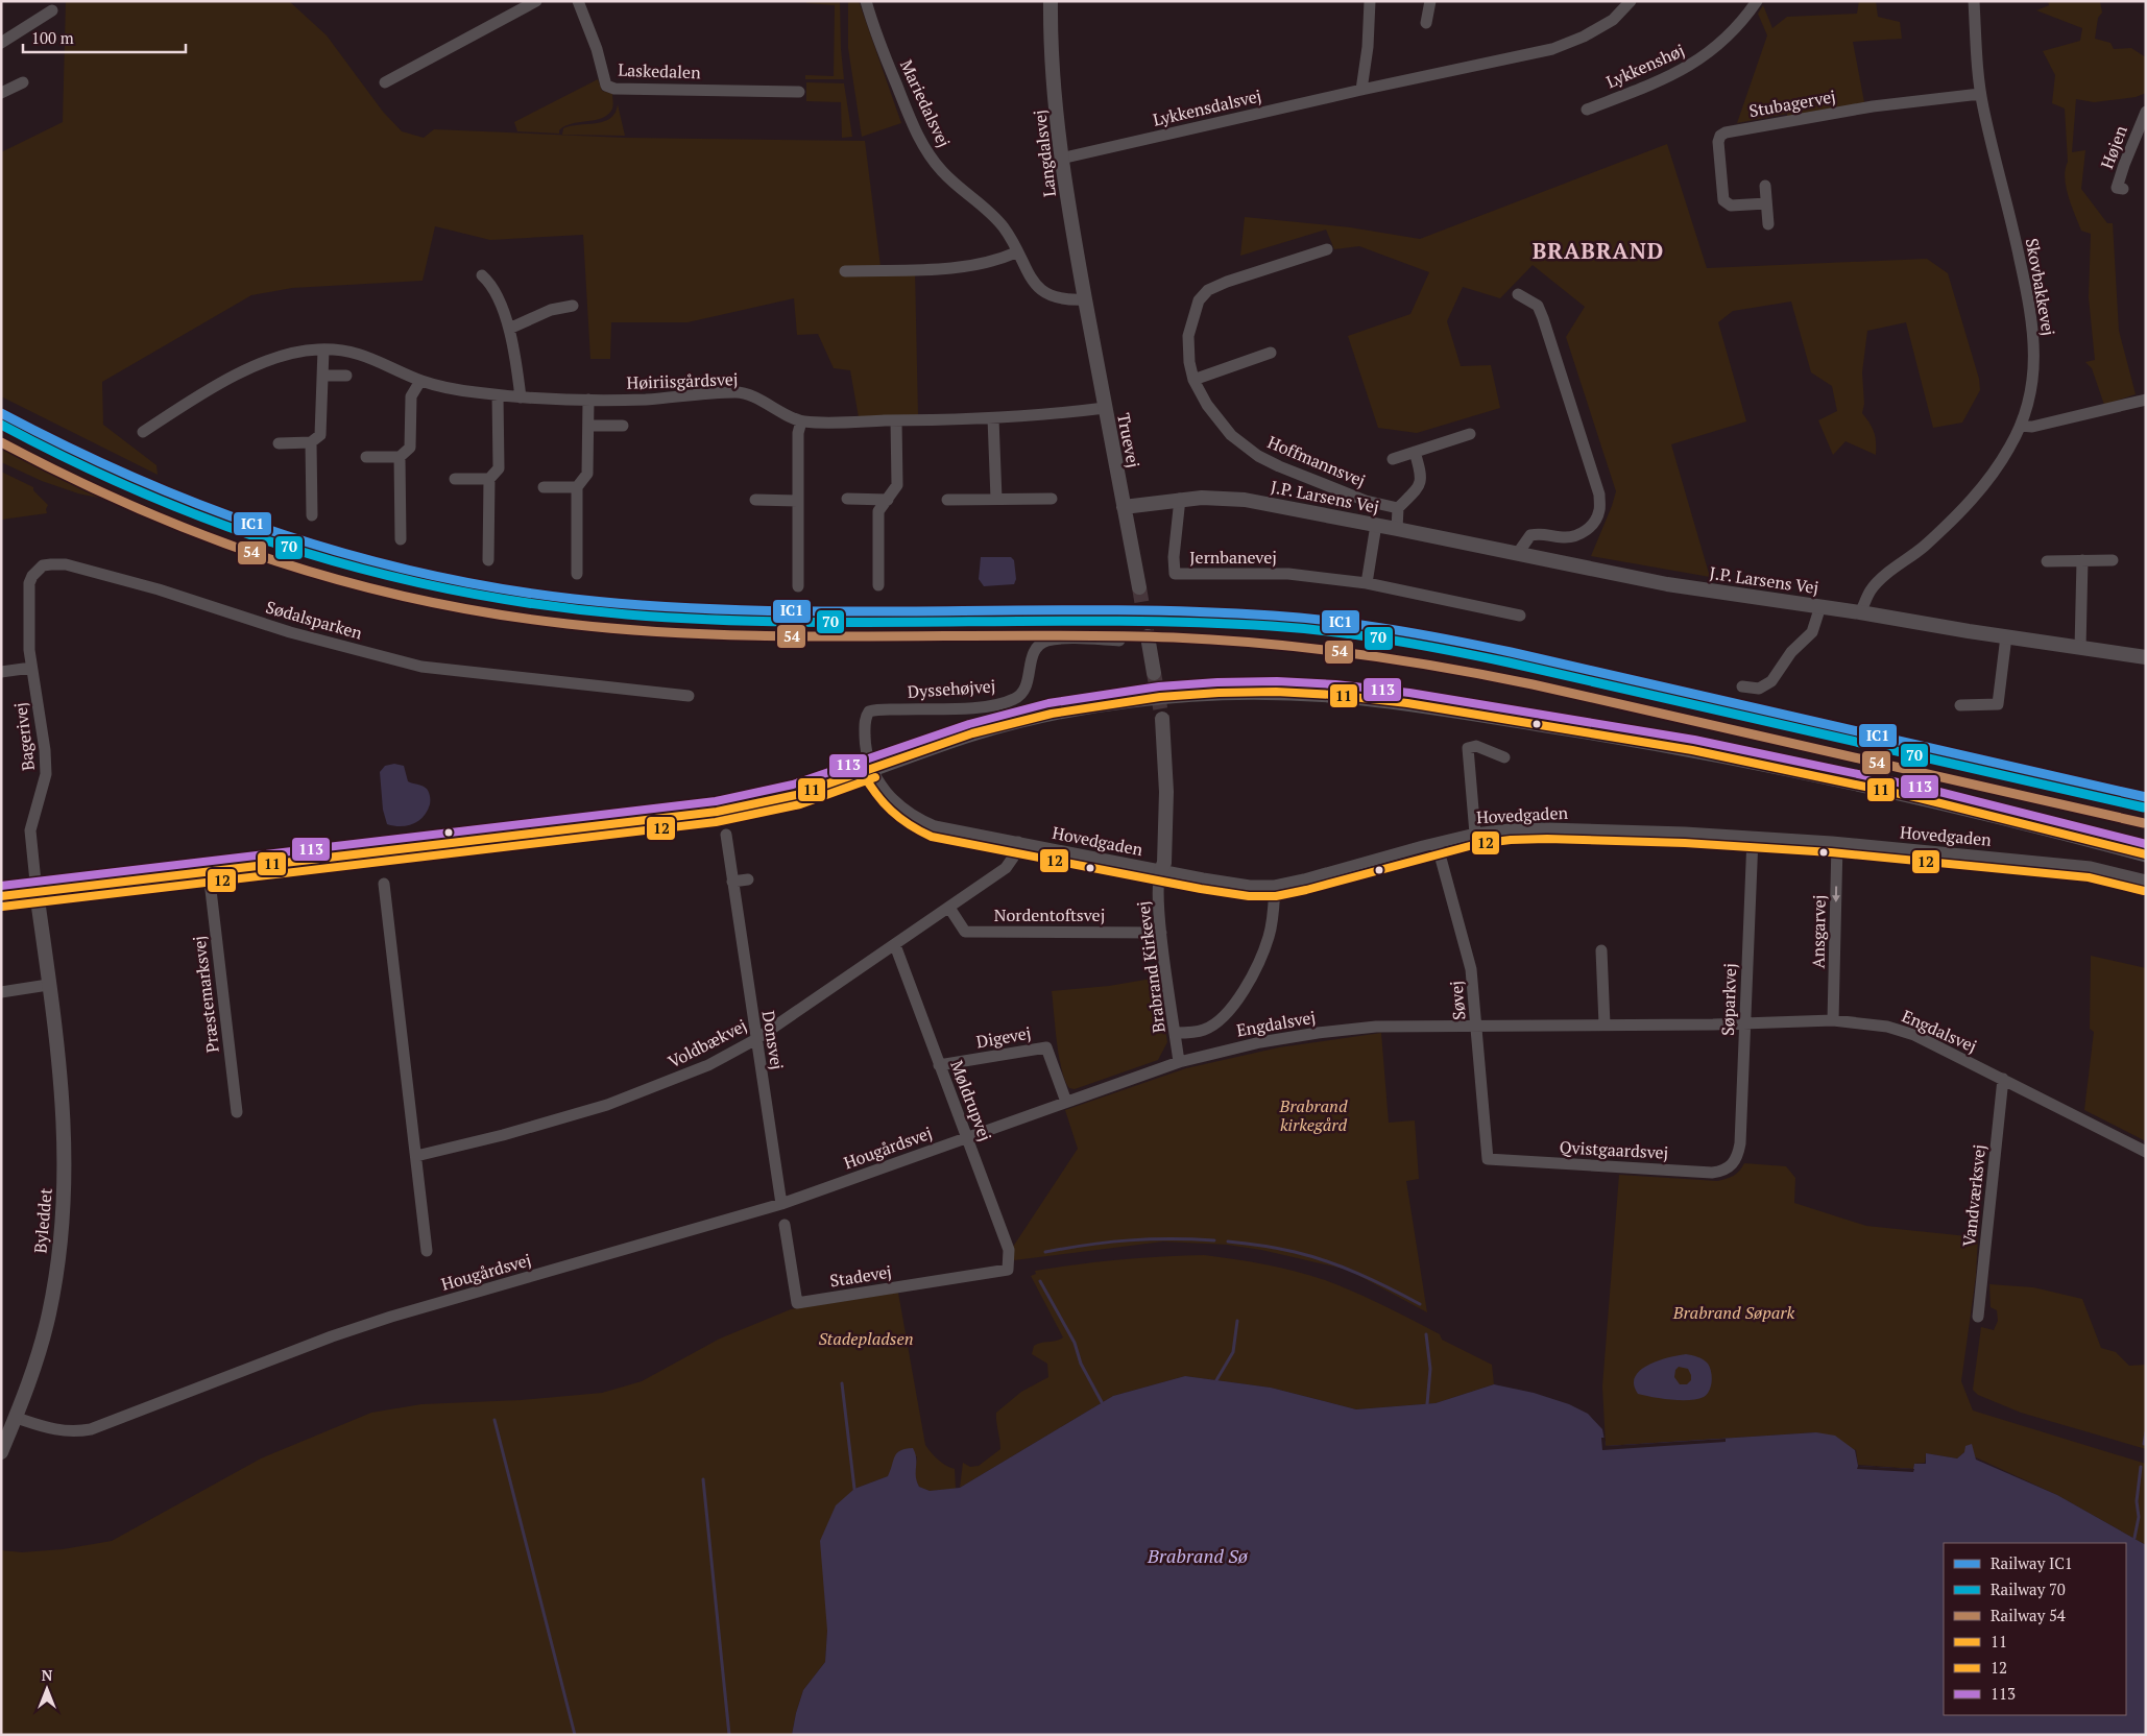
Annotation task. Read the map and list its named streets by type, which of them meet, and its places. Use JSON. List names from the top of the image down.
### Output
{
  "streets": {
    "street": [
      "Lykkenshøj",
      "Laskedalen",
      "Mariedalsvej",
      "Stubagervej",
      "Lykkensdalsvej",
      "Højen",
      "Langdalsvej",
      "Skovbakkevej",
      "Høiriisgårdsvej",
      "Truevej",
      "Hoffmannsvej",
      "J.P. Larsens Vej",
      "Jernbanevej",
      "Sødalsparken",
      "Dyssehøjvej",
      "Bagerivej",
      "Hovedgaden",
      "Nordentoftsvej",
      "Ansgarvej",
      "Brabrand Kirkevej",
      "Præstemarksvej",
      "Søparkvej",
      "Søvej",
      "Engdalsvej",
      "Digevej",
      "Donsvej",
      "Voldbækvej",
      "Møldrupvej",
      "Hougårdsvej",
      "Qvistgaardsvej",
      "Vandværksvej",
      "Byleddet",
      "Stadevej"
    ]
  },
  "crossings": [
    ["Mariedalsvej", "Langdalsvej"],
    ["Mariedalsvej", "Truevej"],
    ["Stubagervej", "Skovbakkevej"],
    ["Lykkensdalsvej", "Langdalsvej"],
    ["Langdalsvej", "Truevej"],
    ["Skovbakkevej", "J.P. Larsens Vej"],
    ["Høiriisgårdsvej", "Truevej"],
    ["Truevej", "J.P. Larsens Vej"],
    ["J.P. Larsens Vej", "Jernbanevej"],
    ["Sødalsparken", "Bagerivej"],
    ["Dyssehøjvej", "Hovedgaden"],
    ["Bagerivej", "Byleddet"],
    ["Hovedgaden", "Ansgarvej"],
    ["Hovedgaden", "Brabrand Kirkevej"],
    ["Hovedgaden", "Søparkvej"],
    ["Hovedgaden", "Søvej"],
    ["Hovedgaden", "Voldbækvej"],
    ["Nordentoftsvej", "Brabrand Kirkevej"],
    ["Nordentoftsvej", "Voldbækvej"],
    ["Ansgarvej", "Engdalsvej"],
    ["Brabrand Kirkevej", "Engdalsvej"],
    ["Søparkvej", "Engdalsvej"],
    ["Søparkvej", "Qvistgaardsvej"],
    ["Søvej", "Engdalsvej"],
    ["Søvej", "Qvistgaardsvej"],
    ["Engdalsvej", "Digevej"],
    ["Engdalsvej", "Møldrupvej"],
    ["Engdalsvej", "Hougårdsvej"],
    ["Engdalsvej", "Vandværksvej"],
    ["Digevej", "Møldrupvej"],
    ["Donsvej", "Voldbækvej"],
    ["Donsvej", "Hougårdsvej"],
    ["Voldbækvej", "Møldrupvej"],
    ["Møldrupvej", "Hougårdsvej"],
    ["Møldrupvej", "Stadevej"],
    ["Hougårdsvej", "Byleddet"]
  ],
  "one_way": ["Ansgarvej"],
  "districts": ["BRABRAND"],
  "water": ["Brabrand Sø"],
  "parks": ["Brabrand kirkegård", "Brabrand Søpark", "Stadepladsen"],
  "lines": [
    "rail line IC1",
    "rail line 70",
    "rail line 54",
    "transit line 113",
    "transit line 11",
    "transit line 12"
  ],
  "legend": [
    "Railway IC1",
    "Railway 70",
    "Railway 54",
    "11",
    "12",
    "113"
  ],
  "scale_bar": "100 m",
  "north": "top"
}
